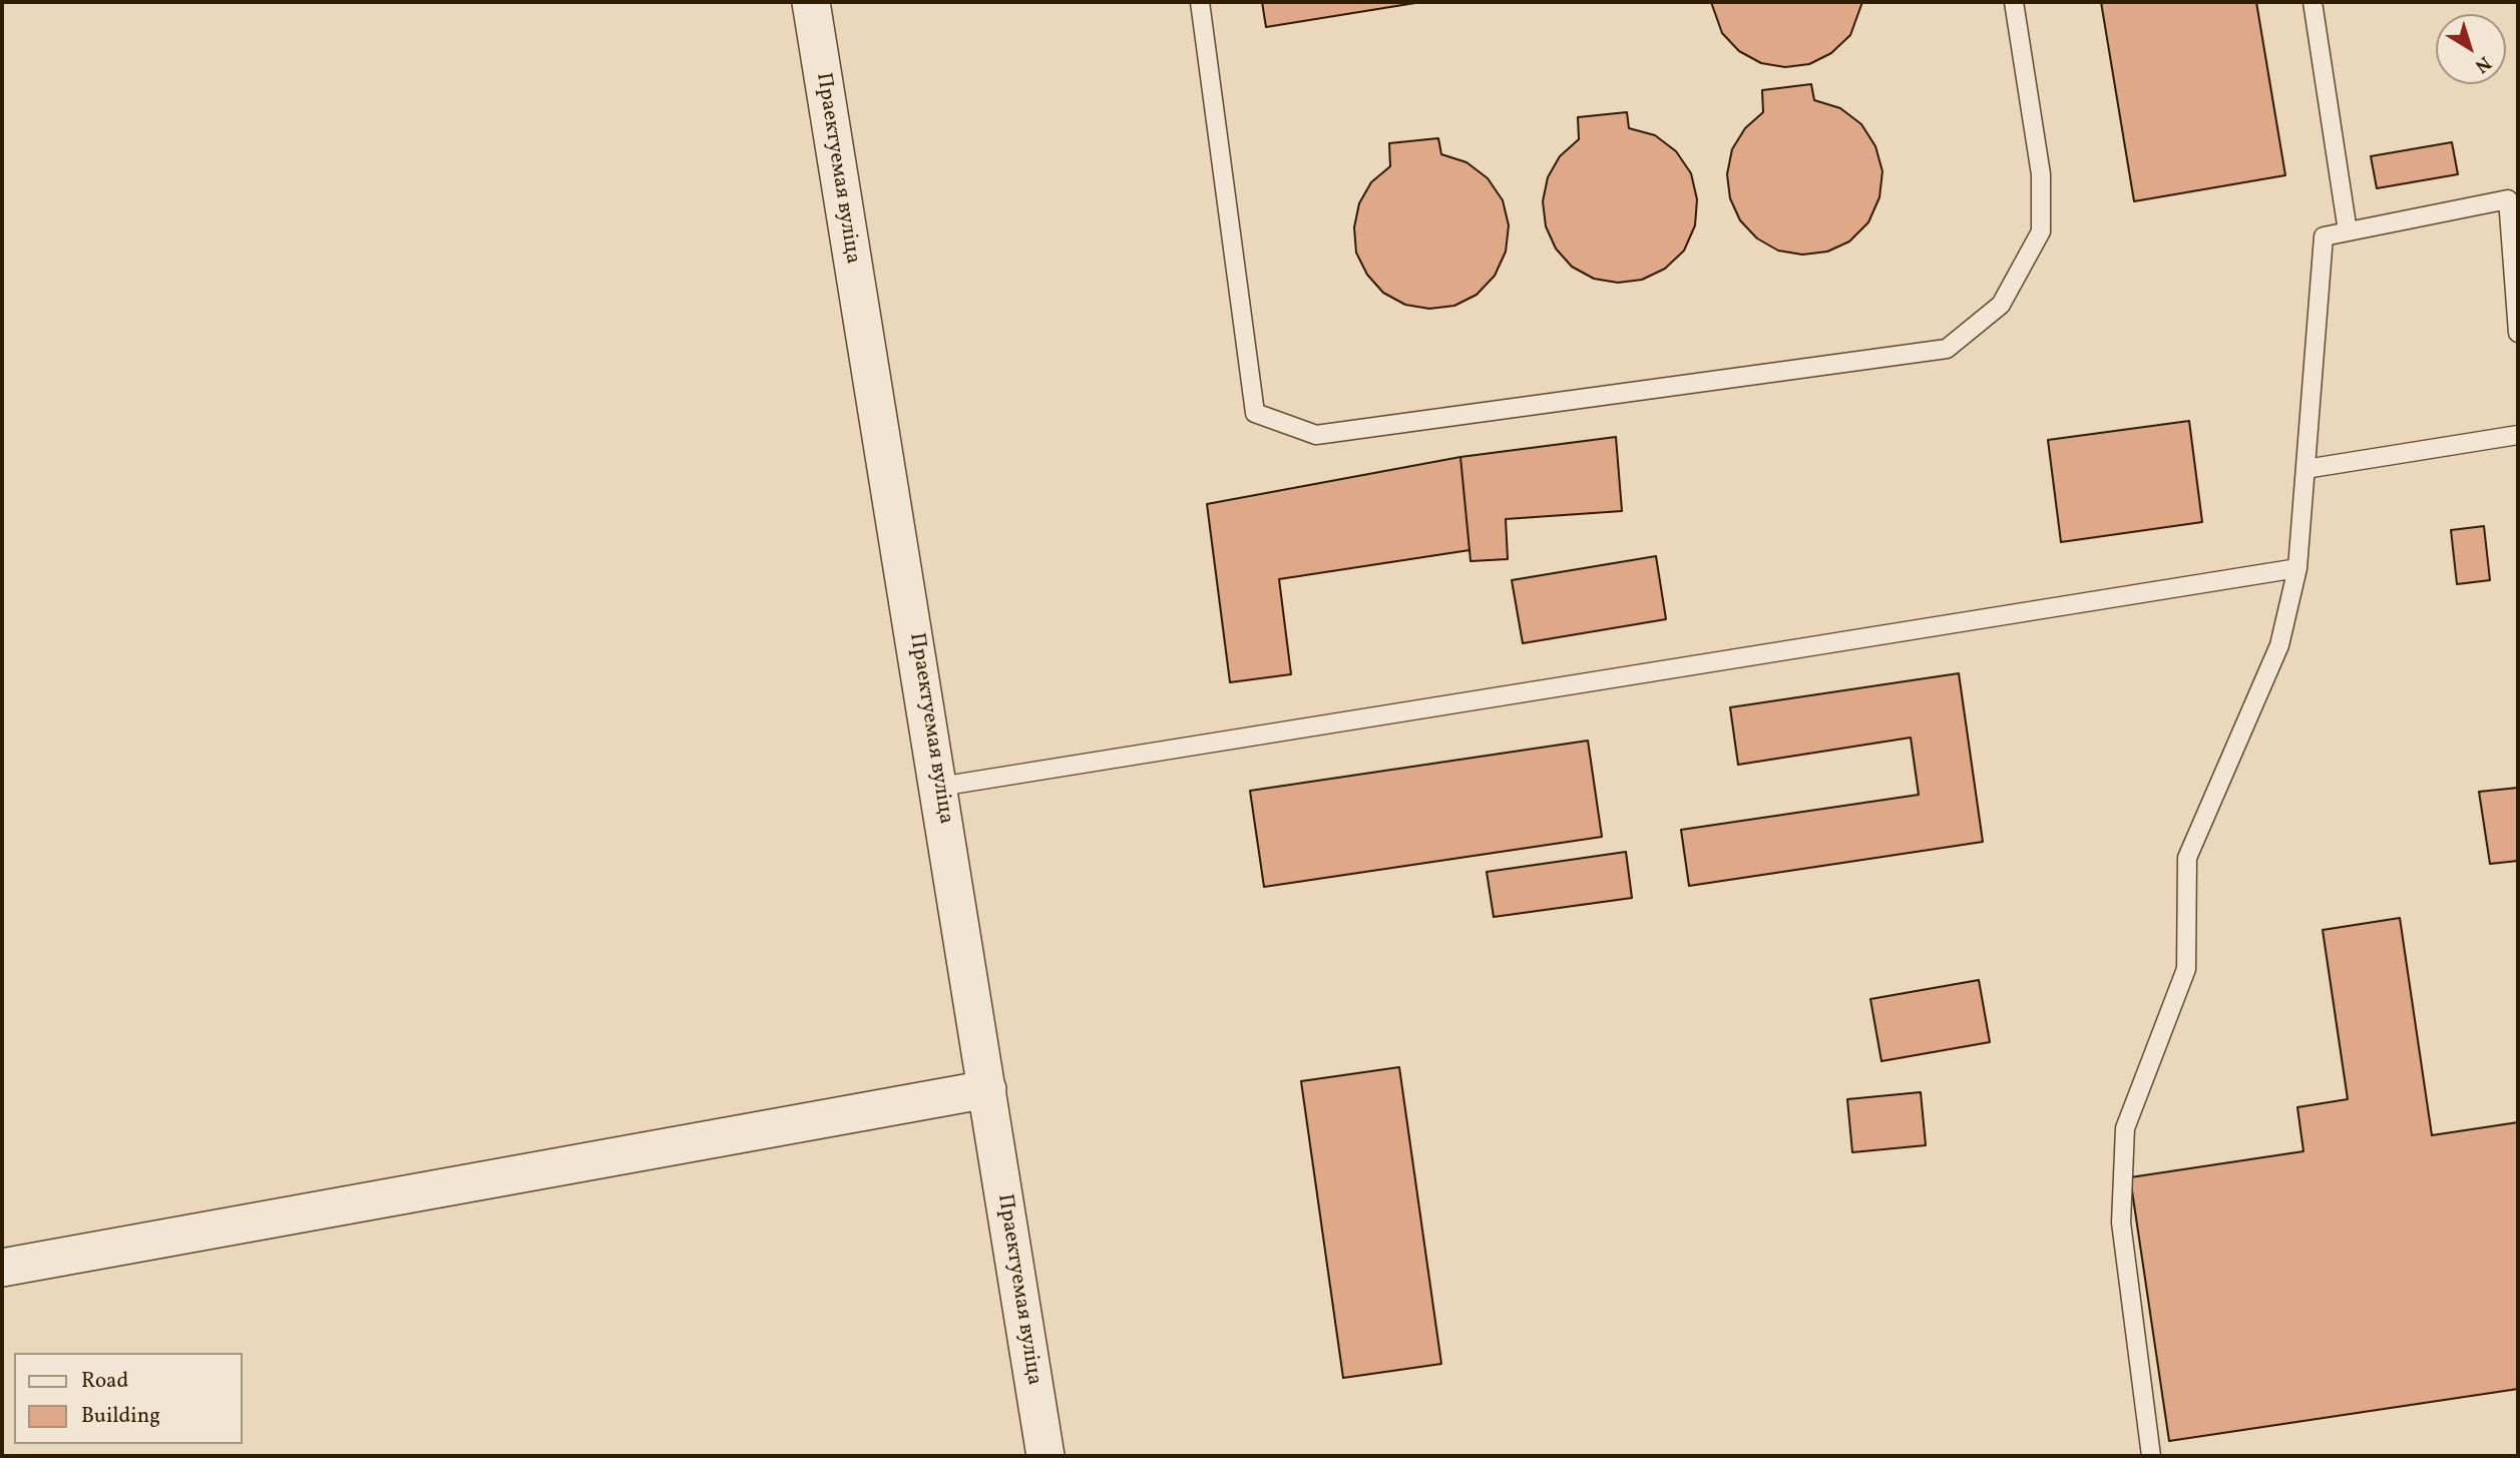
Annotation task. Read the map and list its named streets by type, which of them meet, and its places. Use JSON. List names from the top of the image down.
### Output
{
  "streets": {
    "street": ["Праектуемая вуліца"]
  },
  "legend": ["Road", "Building"],
  "north": "bottom right"
}
